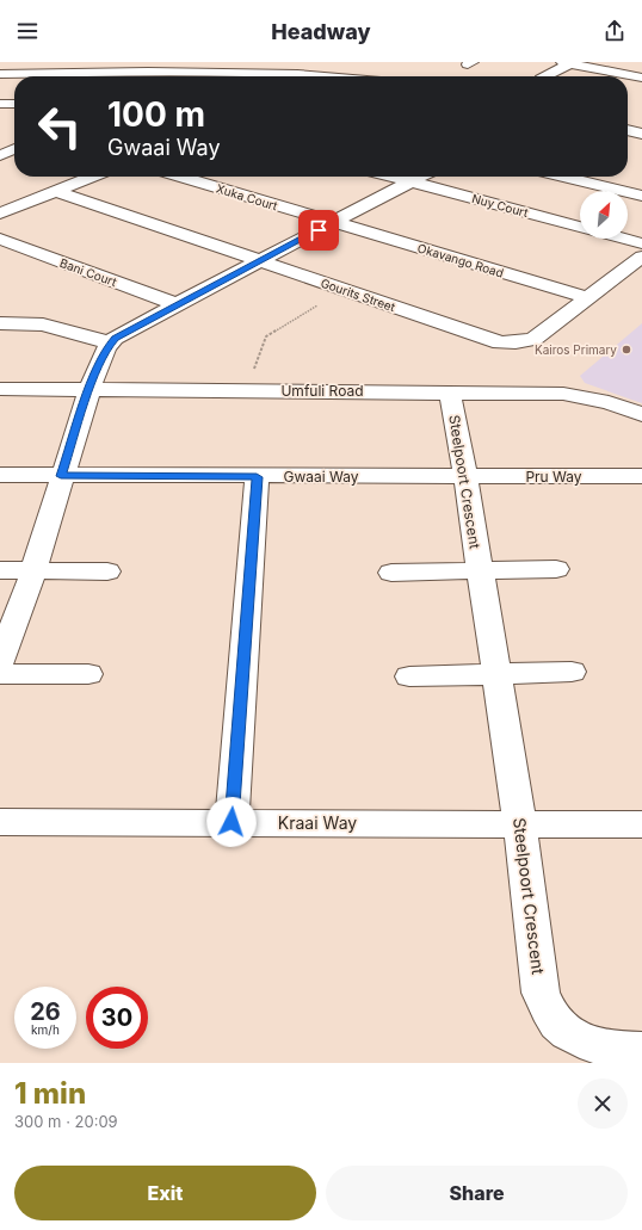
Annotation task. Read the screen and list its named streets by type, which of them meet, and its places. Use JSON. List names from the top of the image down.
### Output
{
  "streets": {
    "street": [
      "Xuka Court",
      "Nuy Court",
      "Okavango Road",
      "Bani Court",
      "Gourits Street",
      "Umfuli Road",
      "Gwaai Way",
      "Pru Way",
      "Steelpoort Crescent",
      "Kraai Way"
    ]
  },
  "crossings": [
    ["Xuka Court", "Okavango Road"],
    ["Okavango Road", "Gourits Street"],
    ["Umfuli Road", "Steelpoort Crescent"],
    ["Gwaai Way", "Pru Way"],
    ["Gwaai Way", "Steelpoort Crescent"],
    ["Pru Way", "Steelpoort Crescent"],
    ["Steelpoort Crescent", "Kraai Way"]
  ],
  "places": ["Kairos Primary"],
  "north": "top right",
  "page": {
    "header": "Headway",
    "turn": ["100 m", "Gwaai Way"],
    "speed": "26 km/h",
    "limit": "30",
    "heading": ["1 min", "300 m · 20:09"],
    "buttons": ["Exit", "Share"]
  }
}
